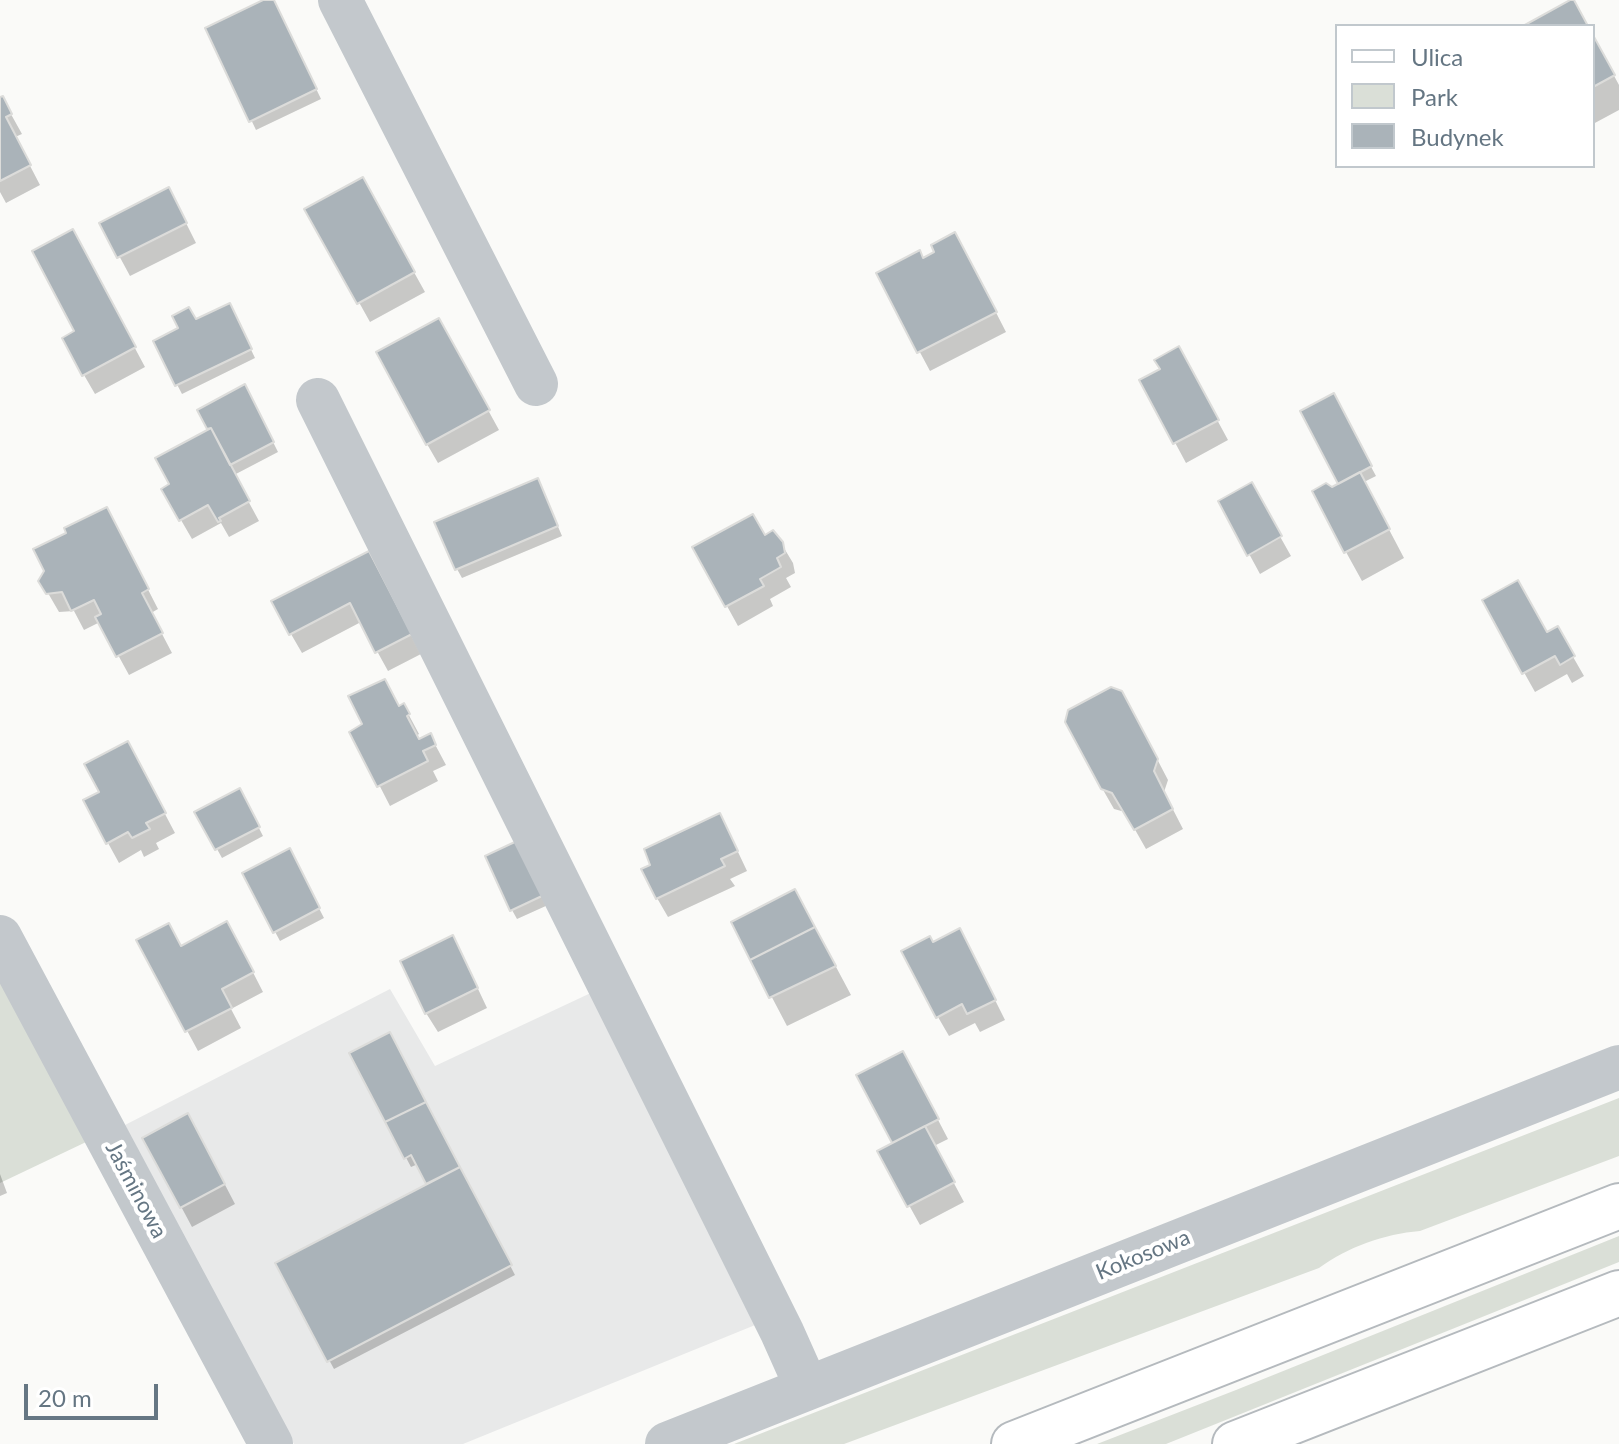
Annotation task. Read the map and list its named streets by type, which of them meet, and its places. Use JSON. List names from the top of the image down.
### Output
{
  "streets": {
    "street": ["Jaśminowa", "Kokosowa"]
  },
  "legend": ["Ulica", "Park", "Budynek"],
  "scale_bar": "20 m"
}
